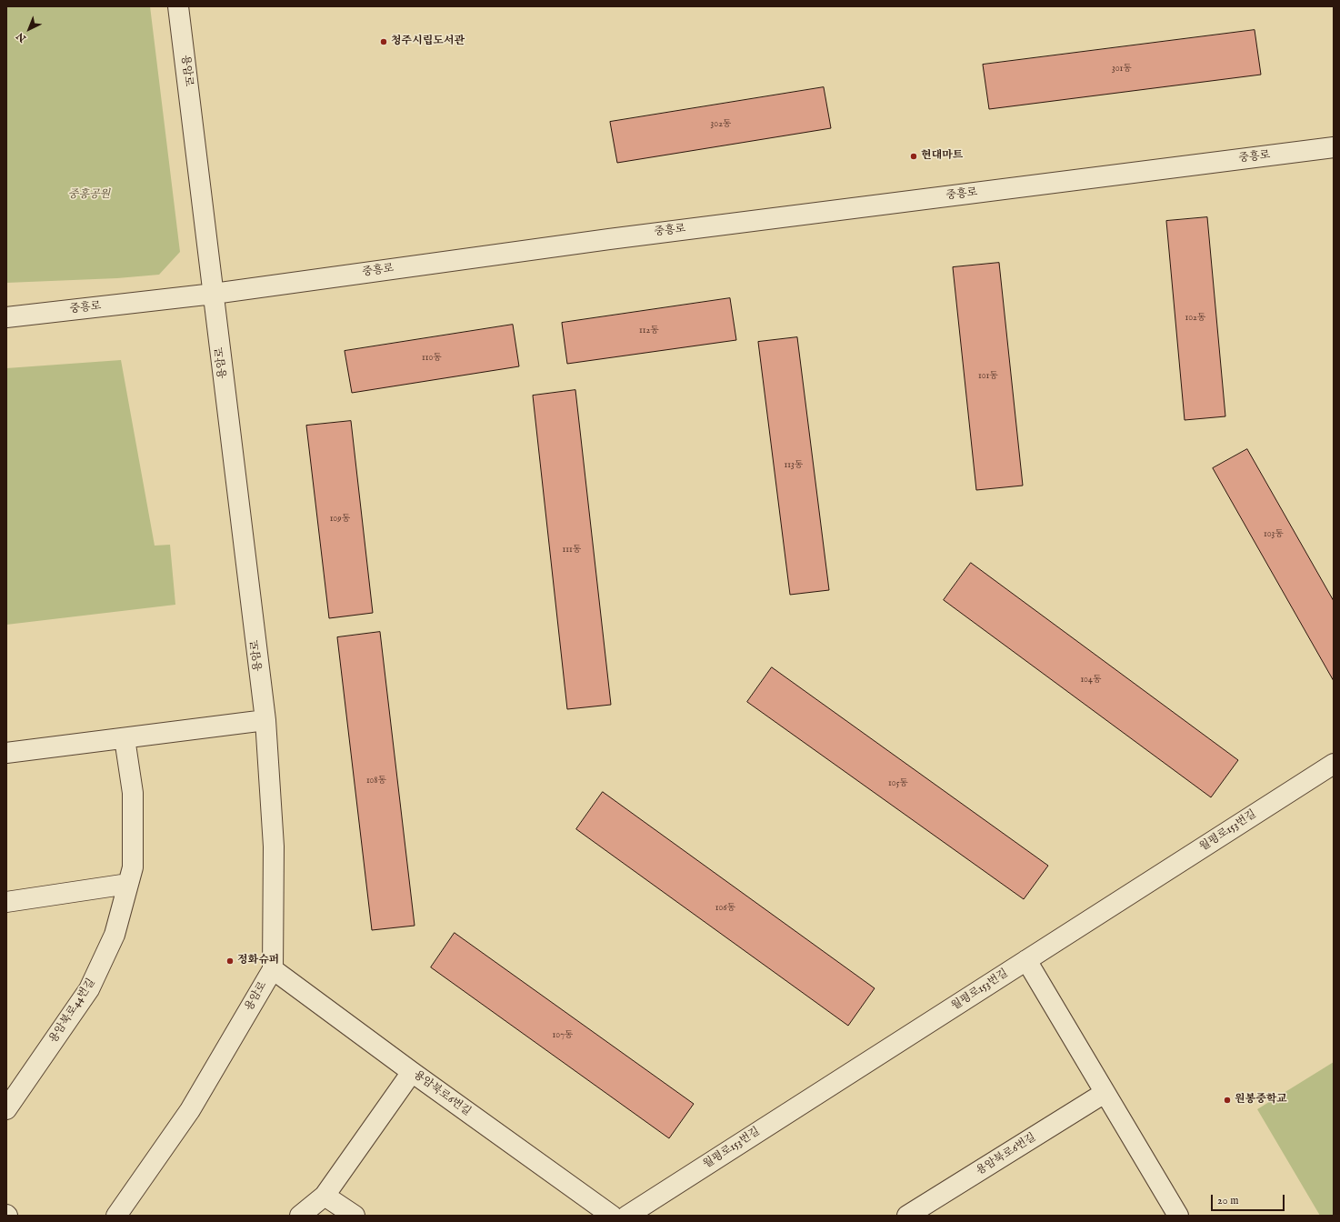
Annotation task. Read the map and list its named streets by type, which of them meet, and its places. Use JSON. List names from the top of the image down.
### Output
{
  "streets": {
    "street": [
      "용암로",
      "중흥로",
      "월평로153번길",
      "용암북로44번길",
      "용암북로6번길"
    ]
  },
  "crossings": [
    ["용암로", "중흥로"],
    ["용암로", "용암북로6번길"]
  ],
  "parks": ["중흥공원"],
  "places": [
    "청주시립도서관",
    "현대마트",
    "정화슈퍼",
    "원봉중학교"
  ],
  "house_numbers": [
    "301동",
    "302동",
    "102동",
    "112동",
    "110동",
    "101동",
    "113동",
    "109동",
    "103동",
    "111동",
    "104동",
    "108동",
    "105동",
    "106동",
    "107동"
  ],
  "scale_bar": "20 m",
  "north": "bottom left"
}
